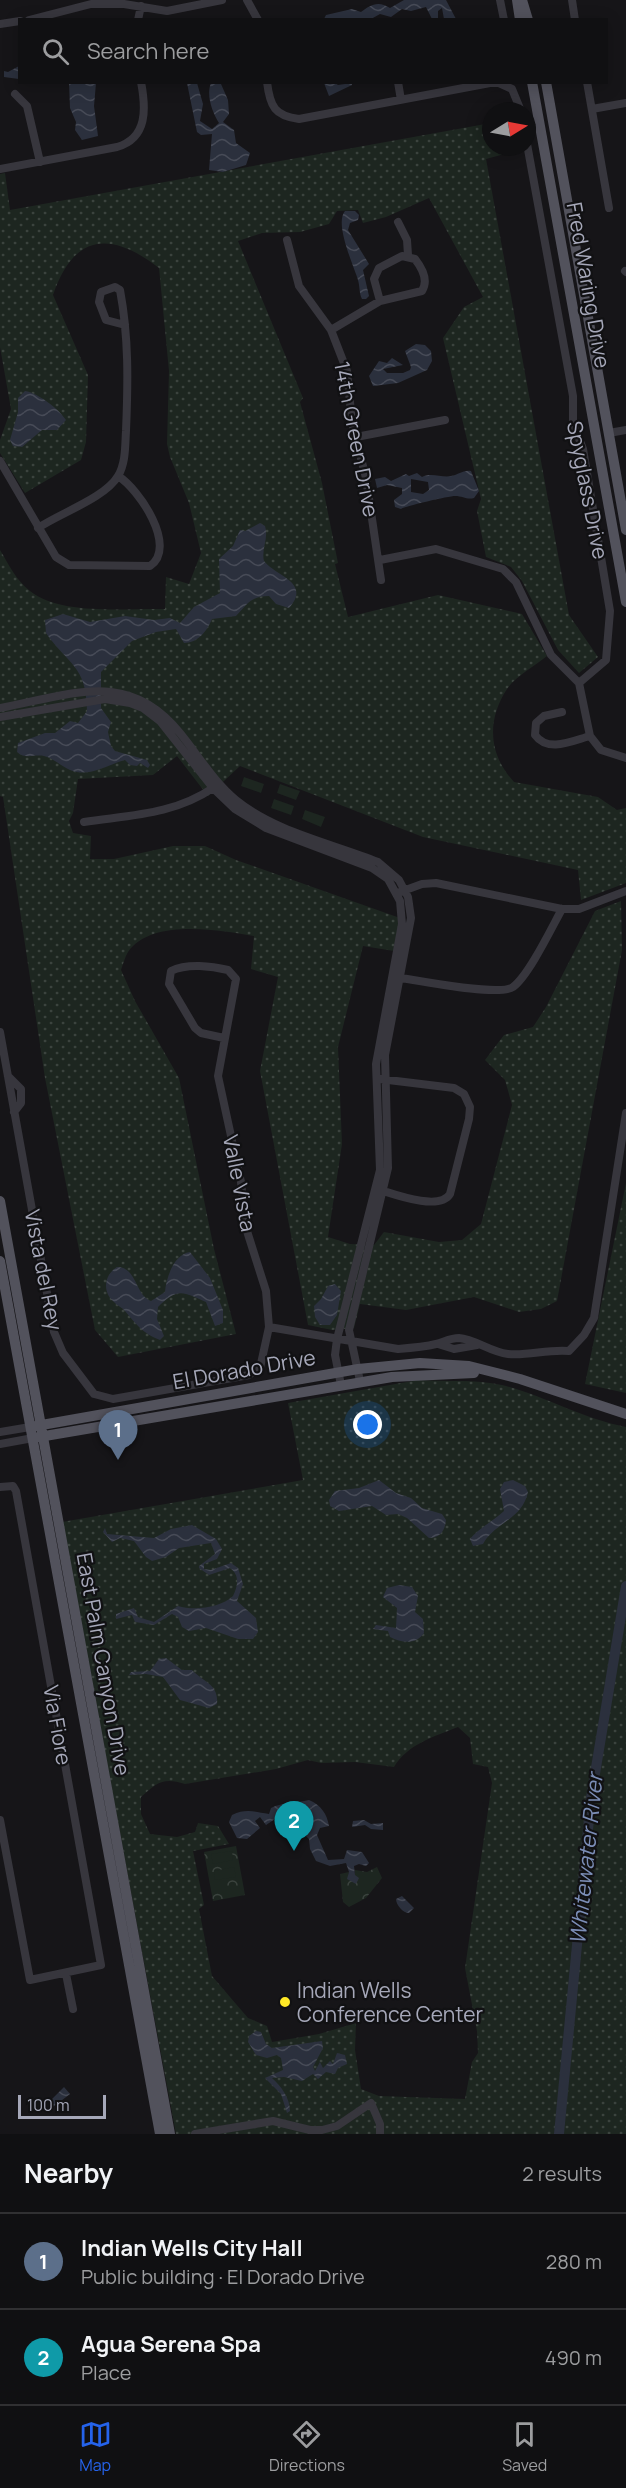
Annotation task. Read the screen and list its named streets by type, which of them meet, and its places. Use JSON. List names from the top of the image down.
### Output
{
  "streets": {
    "main road": ["Fred Waring Drive", "El Dorado Drive", "East Palm Canyon Drive"],
    "street": [
      "14th Green Drive",
      "Spyglass Drive",
      "Valle Vista",
      "Vista del Rey",
      "Via Fiore"
    ]
  },
  "crossings": [
    ["Valle Vista", "Vista del Rey"],
    ["El Dorado Drive", "East Palm Canyon Drive"]
  ],
  "water": ["Whitewater River"],
  "places": ["Indian Wells Conference Center"],
  "scale_bar": "100 m",
  "north": "right",
  "page": {
    "search": "Search here",
    "pins": ["1", "2"],
    "scale": "100 m",
    "heading": ["Nearby", "2 results"],
    "list": [
      {
        "mark": "1",
        "name": "Indian Wells City Hall",
        "note": "Public building · El Dorado Drive",
        "value": "280 m"
      },
      {
        "mark": "2",
        "name": "Agua Serena Spa",
        "note": "Place",
        "value": "490 m"
      }
    ],
    "nav": ["Map", "Directions", "Saved"]
  }
}
